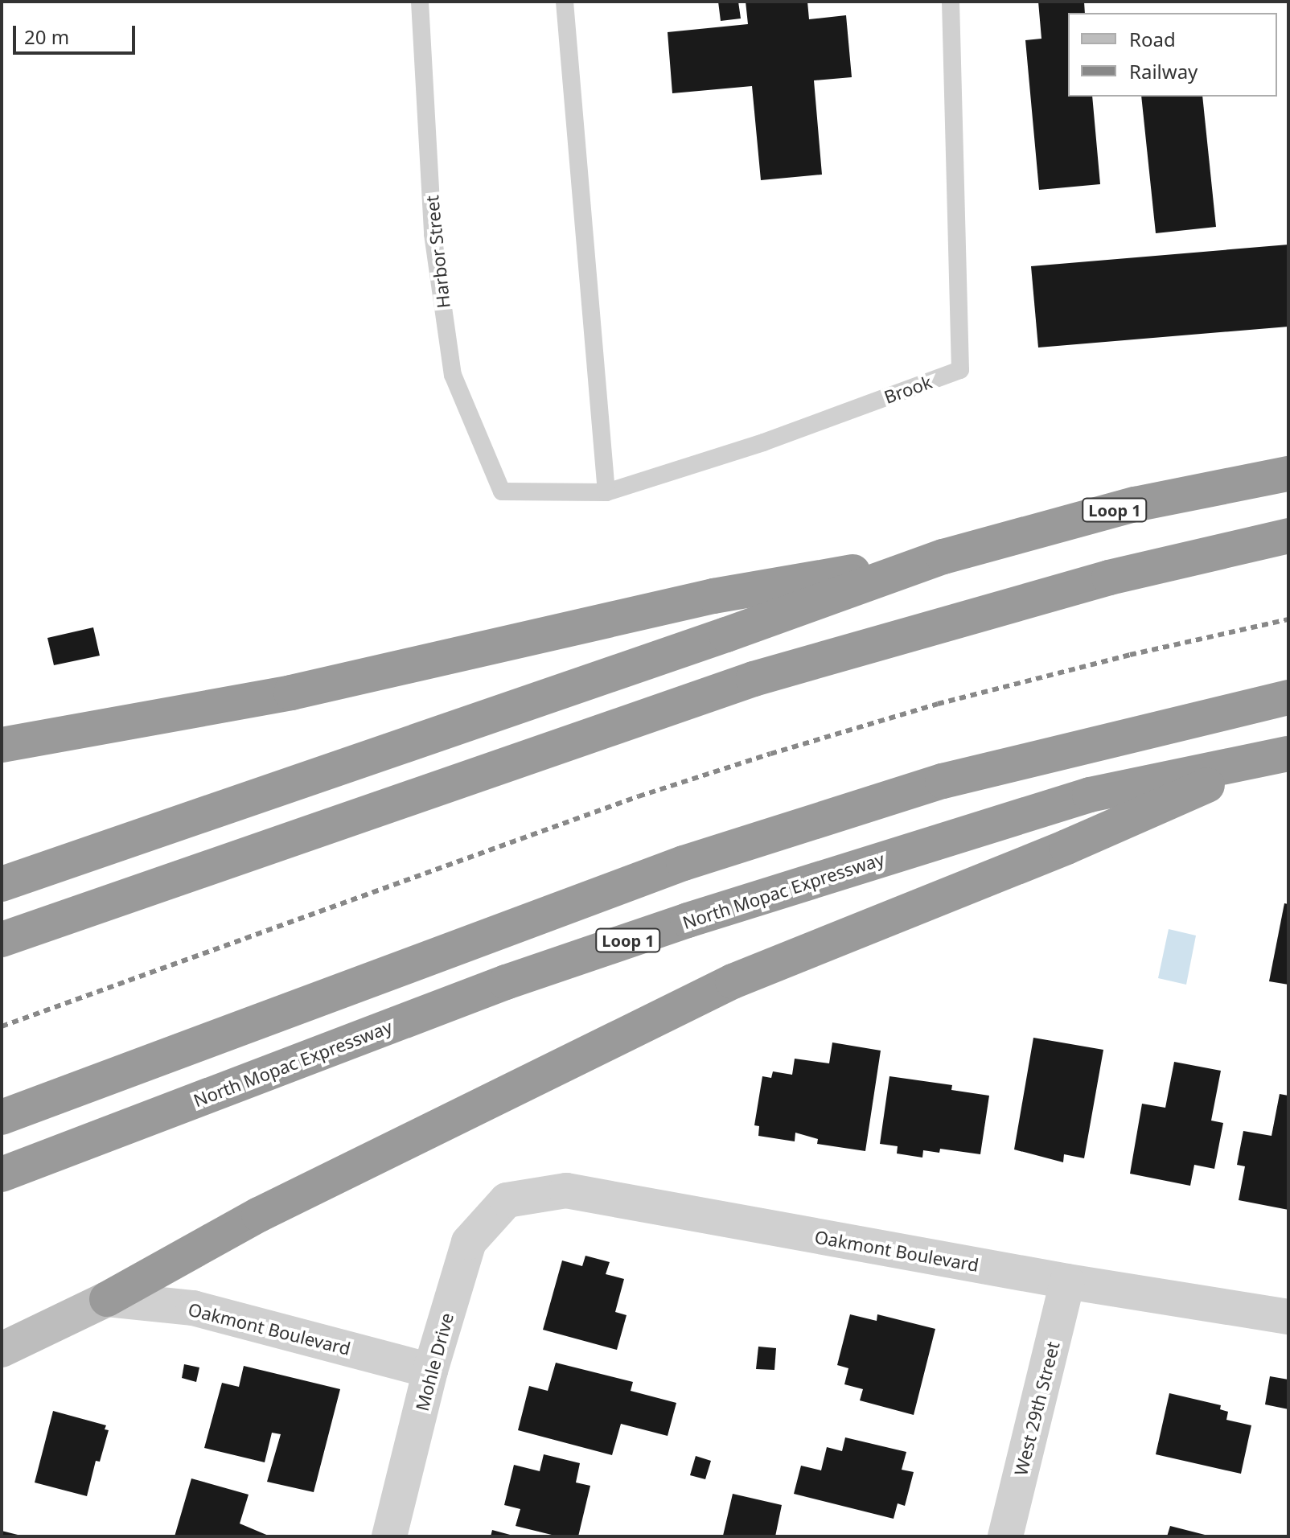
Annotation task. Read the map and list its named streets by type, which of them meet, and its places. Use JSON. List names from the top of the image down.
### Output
{
  "streets": {
    "highway": ["Loop 1", "North Mopac Expressway"],
    "street": ["Oakmont Boulevard", "Mohle Drive", "West 29th Street"],
    "lane": ["Harbor Street", "Brook"]
  },
  "crossings": [
    ["Harbor Street", "Brook"],
    ["Oakmont Boulevard", "Mohle Drive"],
    ["Oakmont Boulevard", "West 29th Street"]
  ],
  "legend": ["Road", "Railway"],
  "scale_bar": "20 m"
}
